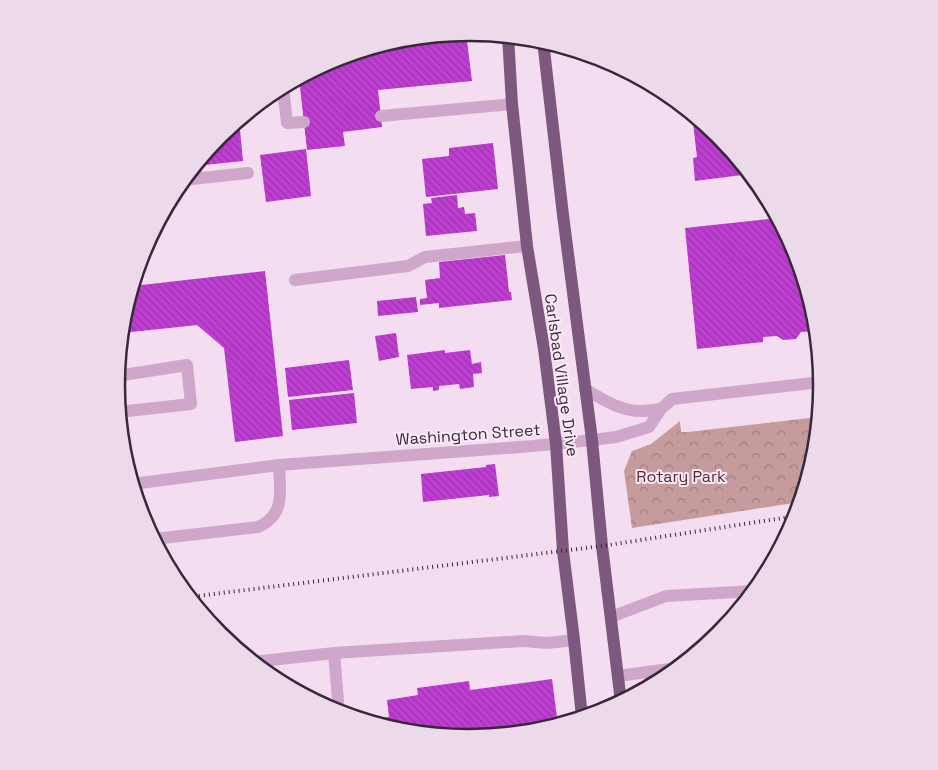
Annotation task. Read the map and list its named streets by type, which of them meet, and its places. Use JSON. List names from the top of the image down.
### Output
{
  "streets": {
    "main road": ["Carlsbad Village Drive"],
    "street": ["Washington Street"]
  },
  "crossings": [
    ["Carlsbad Village Drive", "Washington Street"]
  ],
  "parks": ["Rotary Park"]
}
